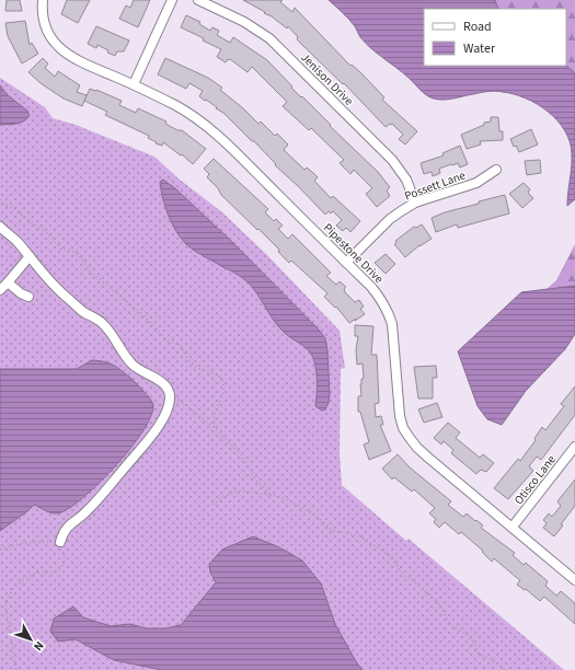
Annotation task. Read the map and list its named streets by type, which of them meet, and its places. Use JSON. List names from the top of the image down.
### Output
{
  "streets": {
    "street": [
      "Jenison Drive",
      "Possett Lane",
      "Pipestone Drive",
      "Otisco Lane"
    ]
  },
  "crossings": [
    ["Jenison Drive", "Possett Lane"],
    ["Possett Lane", "Pipestone Drive"],
    ["Pipestone Drive", "Otisco Lane"]
  ],
  "legend": ["Road", "Water"],
  "north": "bottom right"
}
